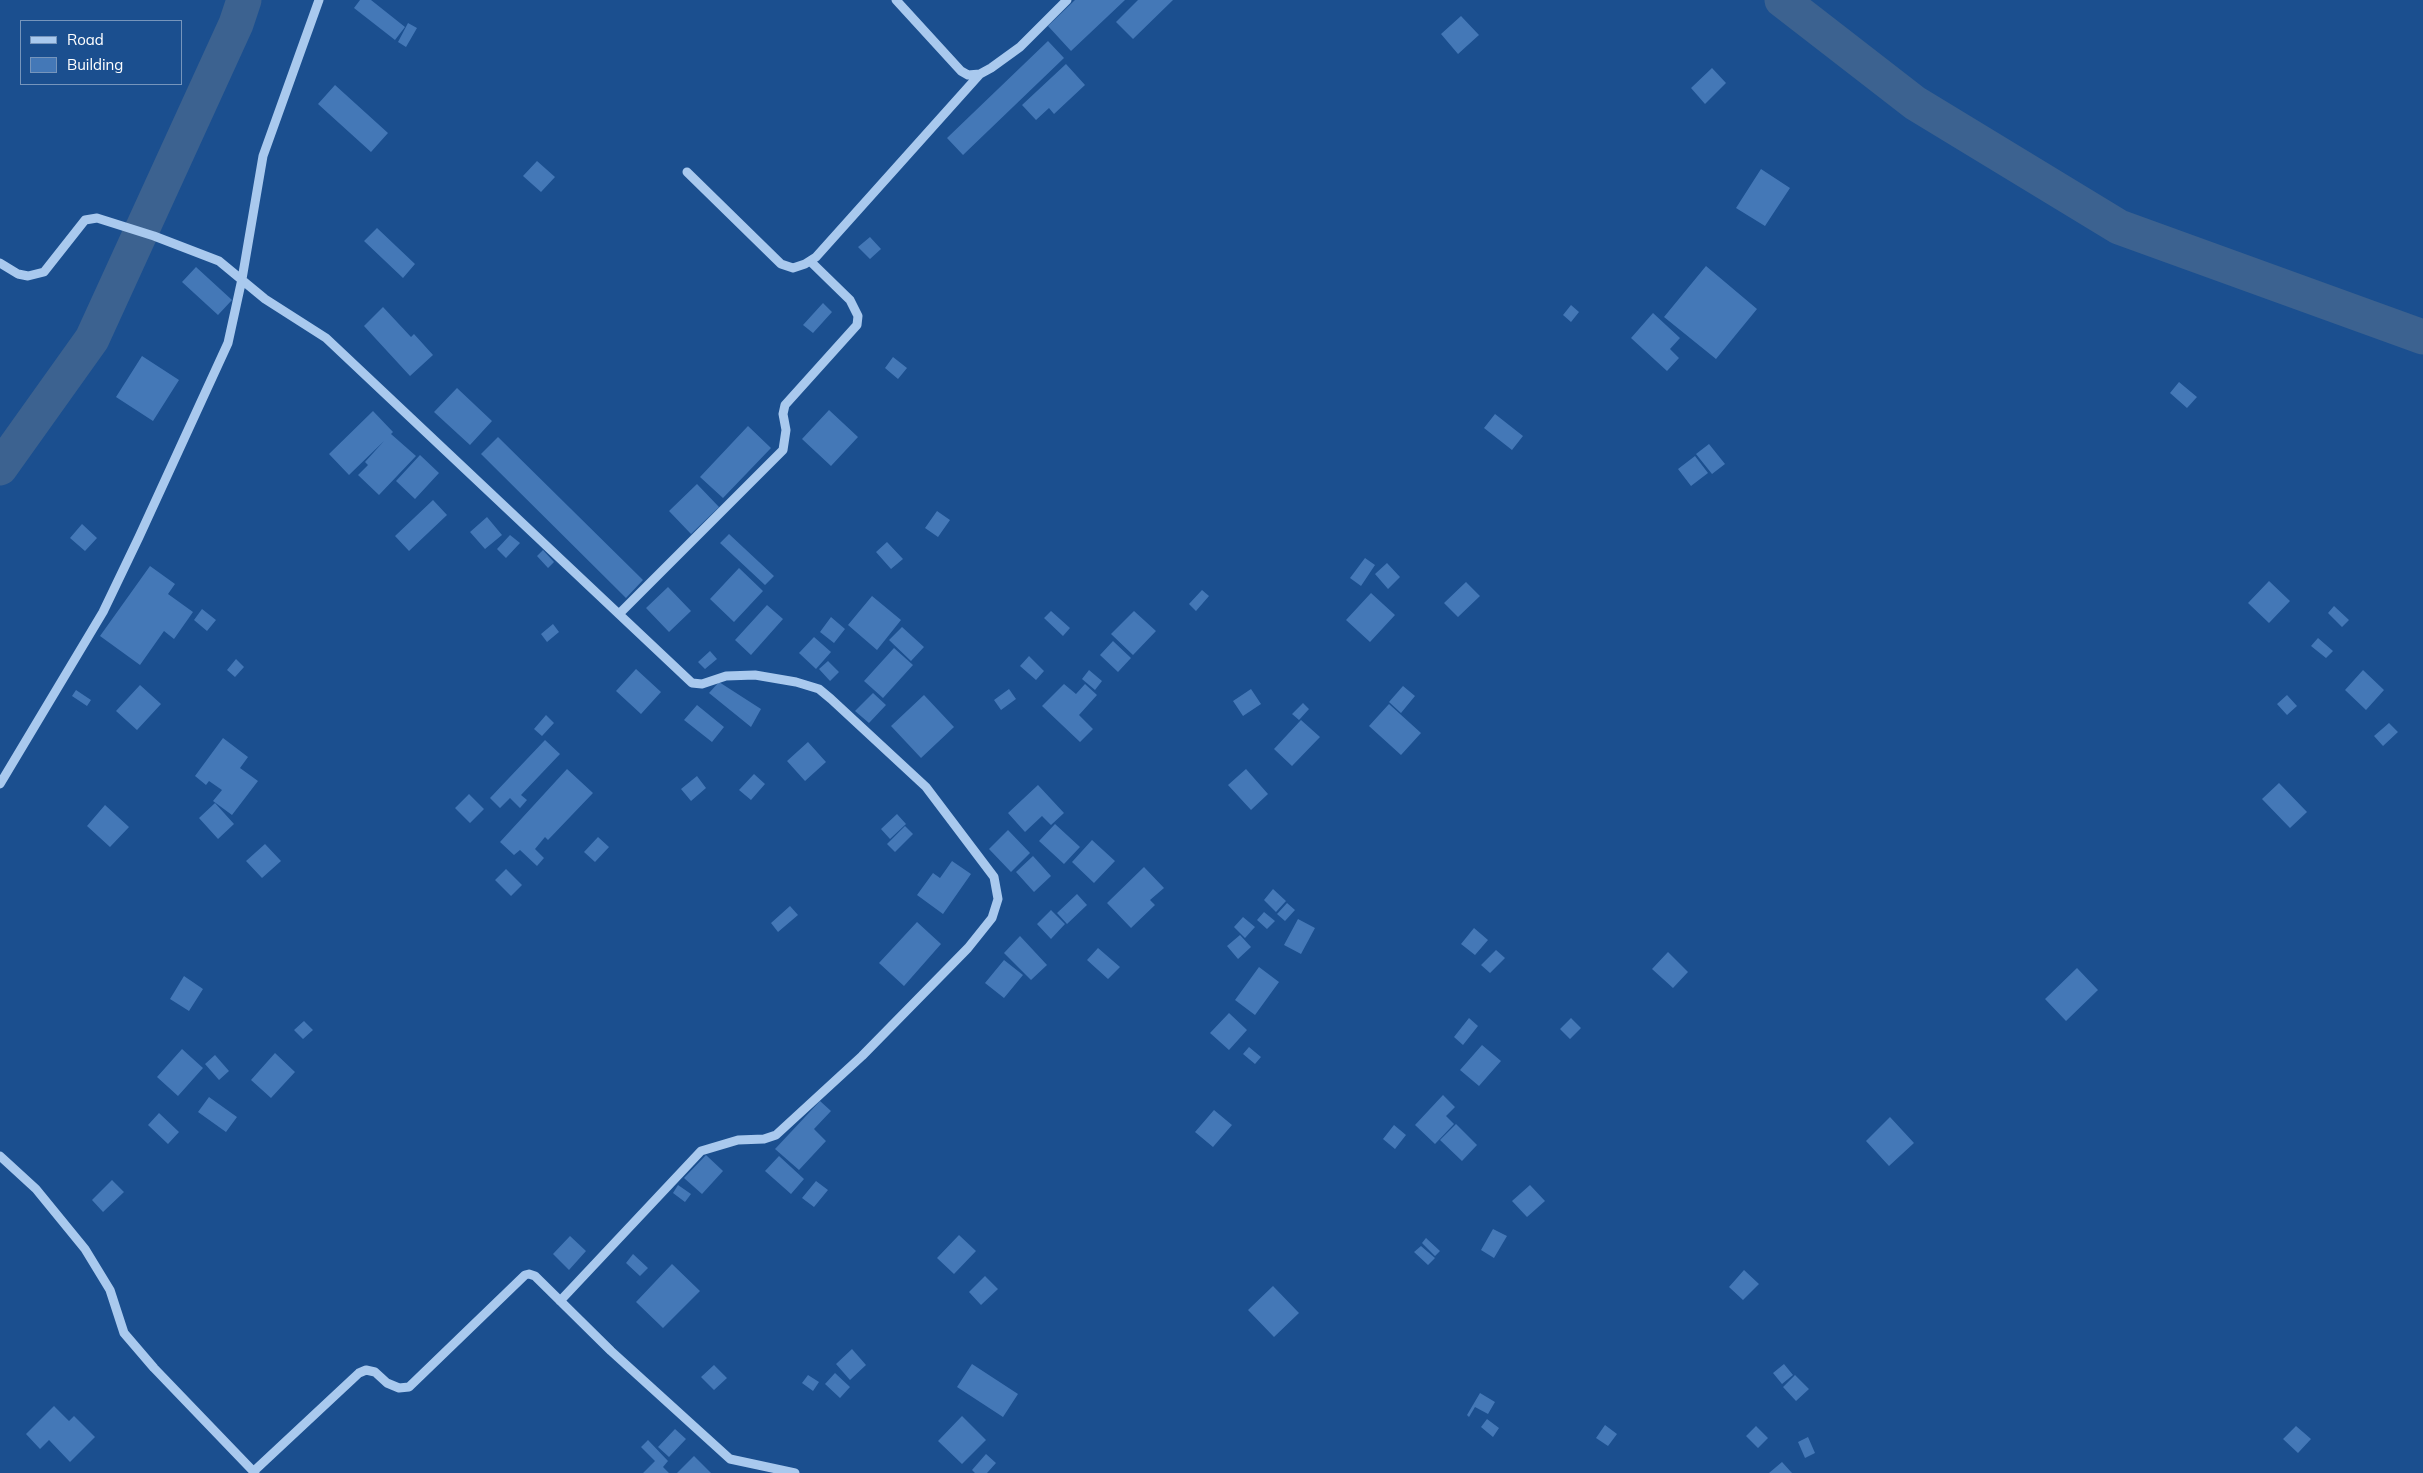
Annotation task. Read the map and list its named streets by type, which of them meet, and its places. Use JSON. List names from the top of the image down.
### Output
{
  "legend": ["Road", "Building"]
}
